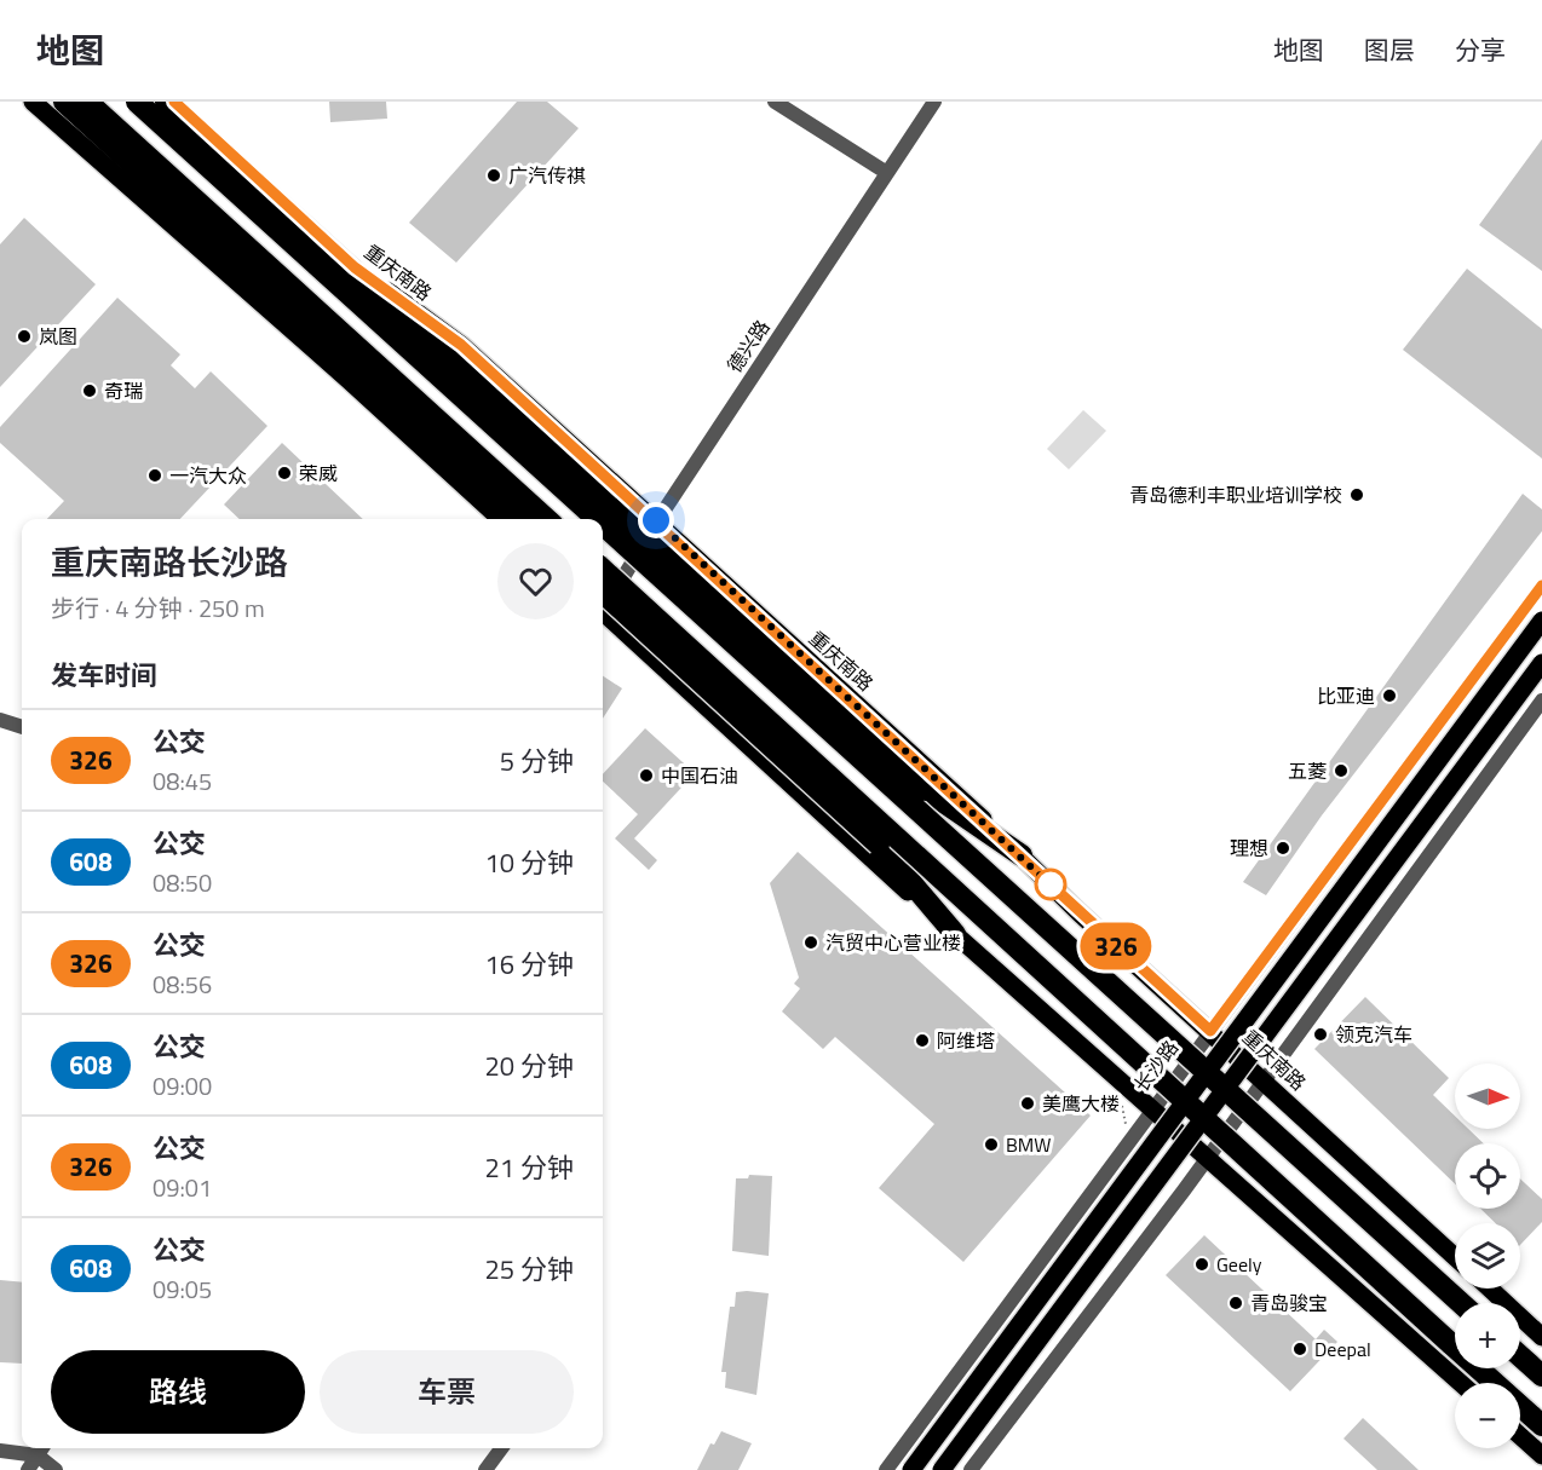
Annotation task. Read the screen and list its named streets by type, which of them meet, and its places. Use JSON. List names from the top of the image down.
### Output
{
  "streets": {
    "main road": ["重庆南路"],
    "street": ["德兴路", "长沙路"]
  },
  "crossings": [
    ["重庆南路", "德兴路"],
    ["重庆南路", "长沙路"]
  ],
  "places": [
    "广汽传祺",
    "岚图",
    "奇瑞",
    "荣威",
    "一汽大众",
    "青岛德利丰职业培训学校",
    "比亚迪",
    "五菱",
    "中国石油",
    "理想",
    "汽贸中心营业楼",
    "领克汽车",
    "阿维塔",
    "美鹰大楼",
    "BMW",
    "Geely",
    "青岛骏宝",
    "Deepal"
  ],
  "lines": ["bus line 326"],
  "north": "right",
  "page": {
    "header": "地图",
    "nav": ["地图", "图层", "分享"],
    "on_map": "326",
    "heading": [
      ["重庆南路长沙路", "步行 · 4 分钟 · 250 m"],
      "发车时间"
    ],
    "list": [
      {
        "mark": "326",
        "name": "公交",
        "note": "08:45",
        "value": "5 分钟"
      },
      {
        "mark": "608",
        "name": "公交",
        "note": "08:50",
        "value": "10 分钟"
      },
      {
        "mark": "326",
        "name": "公交",
        "note": "08:56",
        "value": "16 分钟"
      },
      {
        "mark": "608",
        "name": "公交",
        "note": "09:00",
        "value": "20 分钟"
      },
      {
        "mark": "326",
        "name": "公交",
        "note": "09:01",
        "value": "21 分钟"
      },
      {
        "mark": "608",
        "name": "公交",
        "note": "09:05",
        "value": "25 分钟"
      }
    ],
    "map_buttons": ["+", "−"],
    "buttons": ["路线", "车票"]
  }
}
